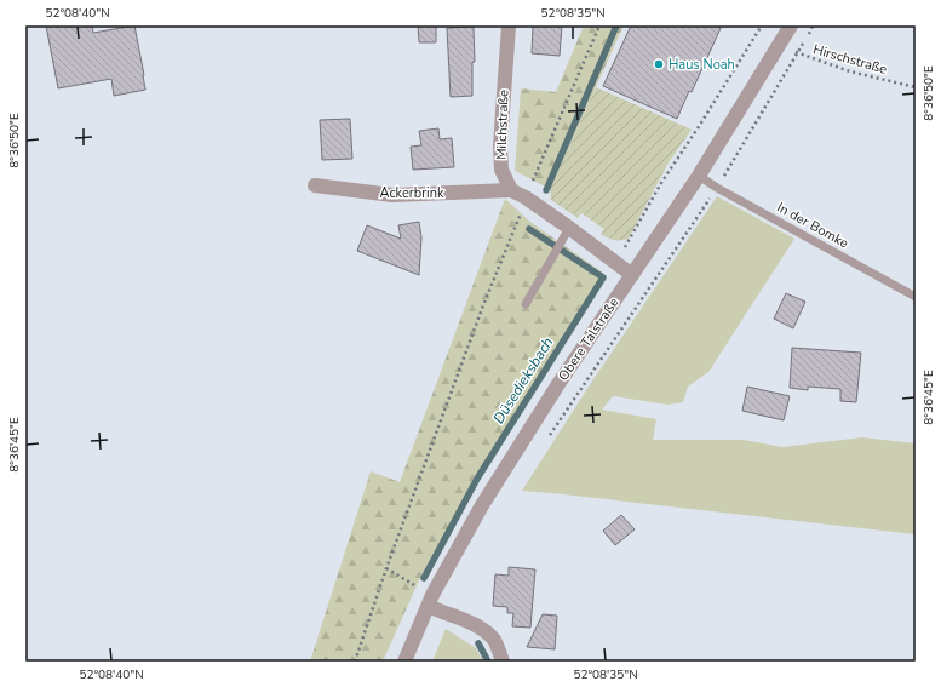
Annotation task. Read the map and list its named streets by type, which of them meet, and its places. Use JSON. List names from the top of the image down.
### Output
{
  "streets": {
    "street": ["Milchstraße", "Ackerbrink", "Obere Talstraße"],
    "lane": ["In der Bomke"],
    "path": ["Hirschstraße"]
  },
  "crossings": [
    ["Hirschstraße", "Obere Talstraße"],
    ["Milchstraße", "Ackerbrink"],
    ["In der Bomke", "Obere Talstraße"]
  ],
  "water": ["Düsedieksbach"],
  "places": ["Haus Noah"],
  "coordinates": [
    "52°08'40\"N",
    "52°08'35\"N",
    "8°36'50\"E",
    "8°36'45\"E"
  ]
}
